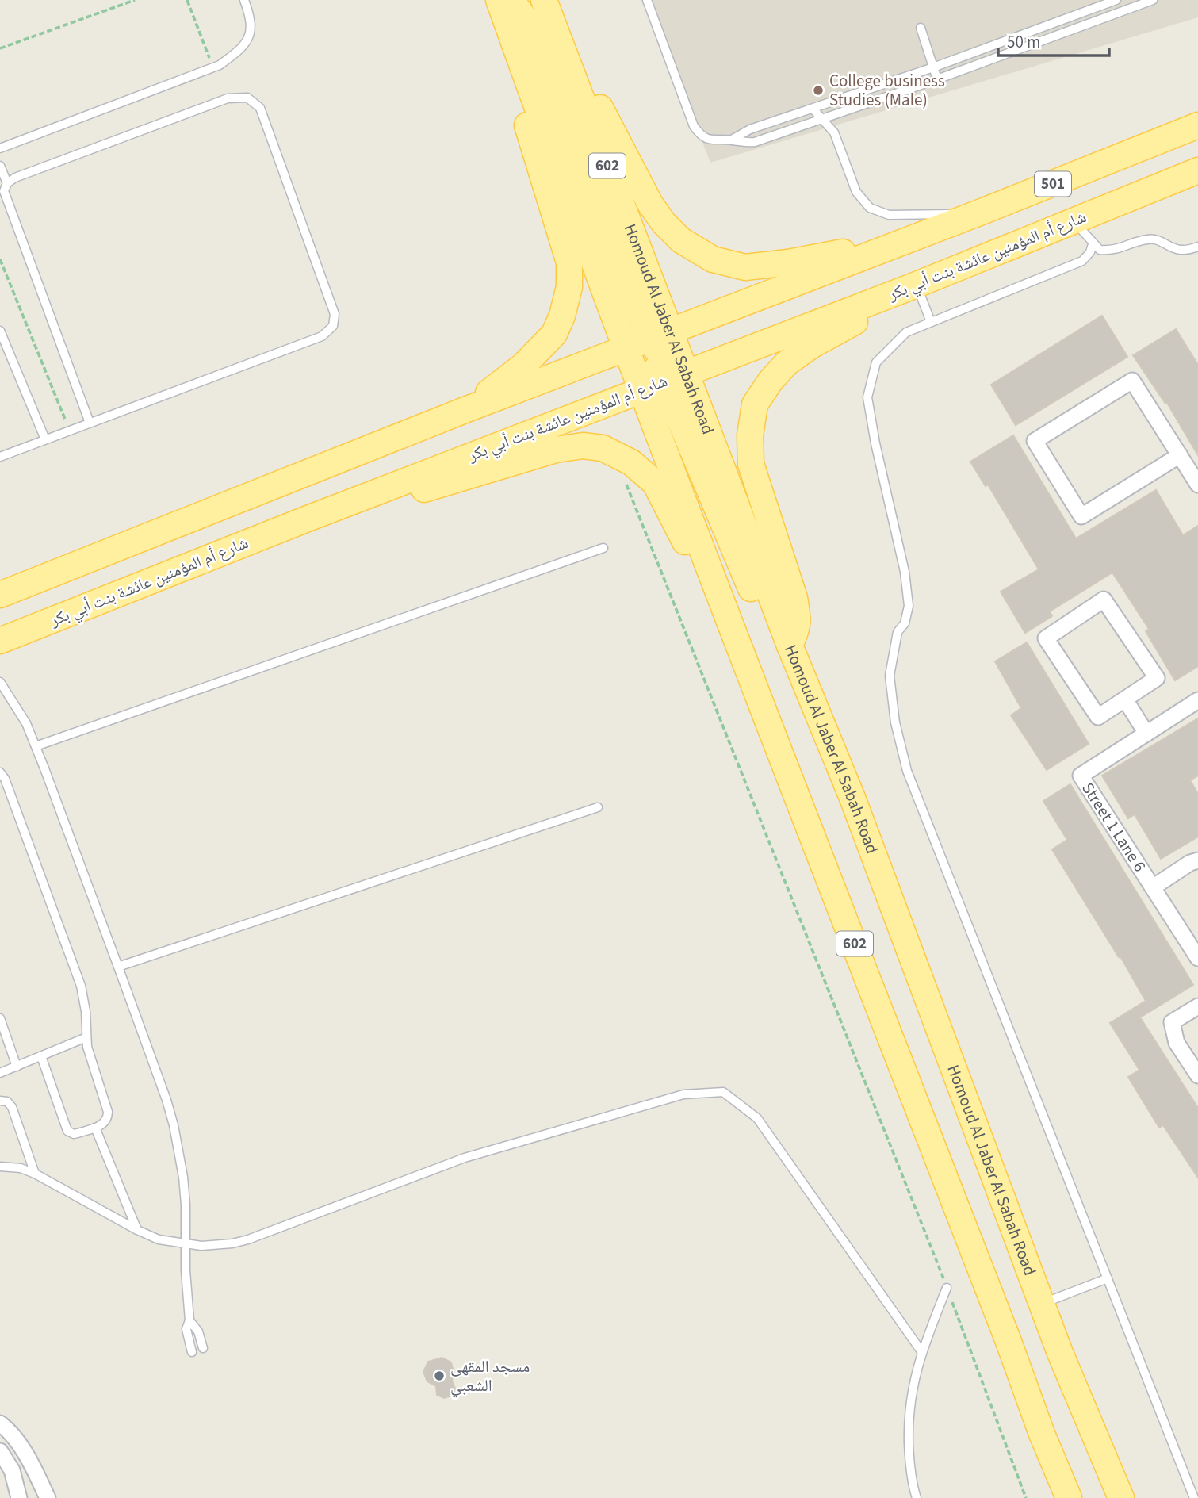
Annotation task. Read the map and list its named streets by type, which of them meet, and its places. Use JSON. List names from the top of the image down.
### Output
{
  "streets": {
    "main road": [
      "602",
      "501",
      "شارع أم المؤمنين عائشة بنت أبي بكر",
      "Homoud Al Jaber Al Sabah Road"
    ],
    "street": ["Street 1 Lane 6"]
  },
  "crossings": [
    ["602", "شارع أم المؤمنين عائشة بنت أبي بكر"],
    ["501", "Homoud Al Jaber Al Sabah Road"],
    ["شارع أم المؤمنين عائشة بنت أبي بكر", "Homoud Al Jaber Al Sabah Road"]
  ],
  "places": ["College business Studies (Male)", "مسجد المقهى الشعبي"],
  "scale_bar": "50 m"
}
